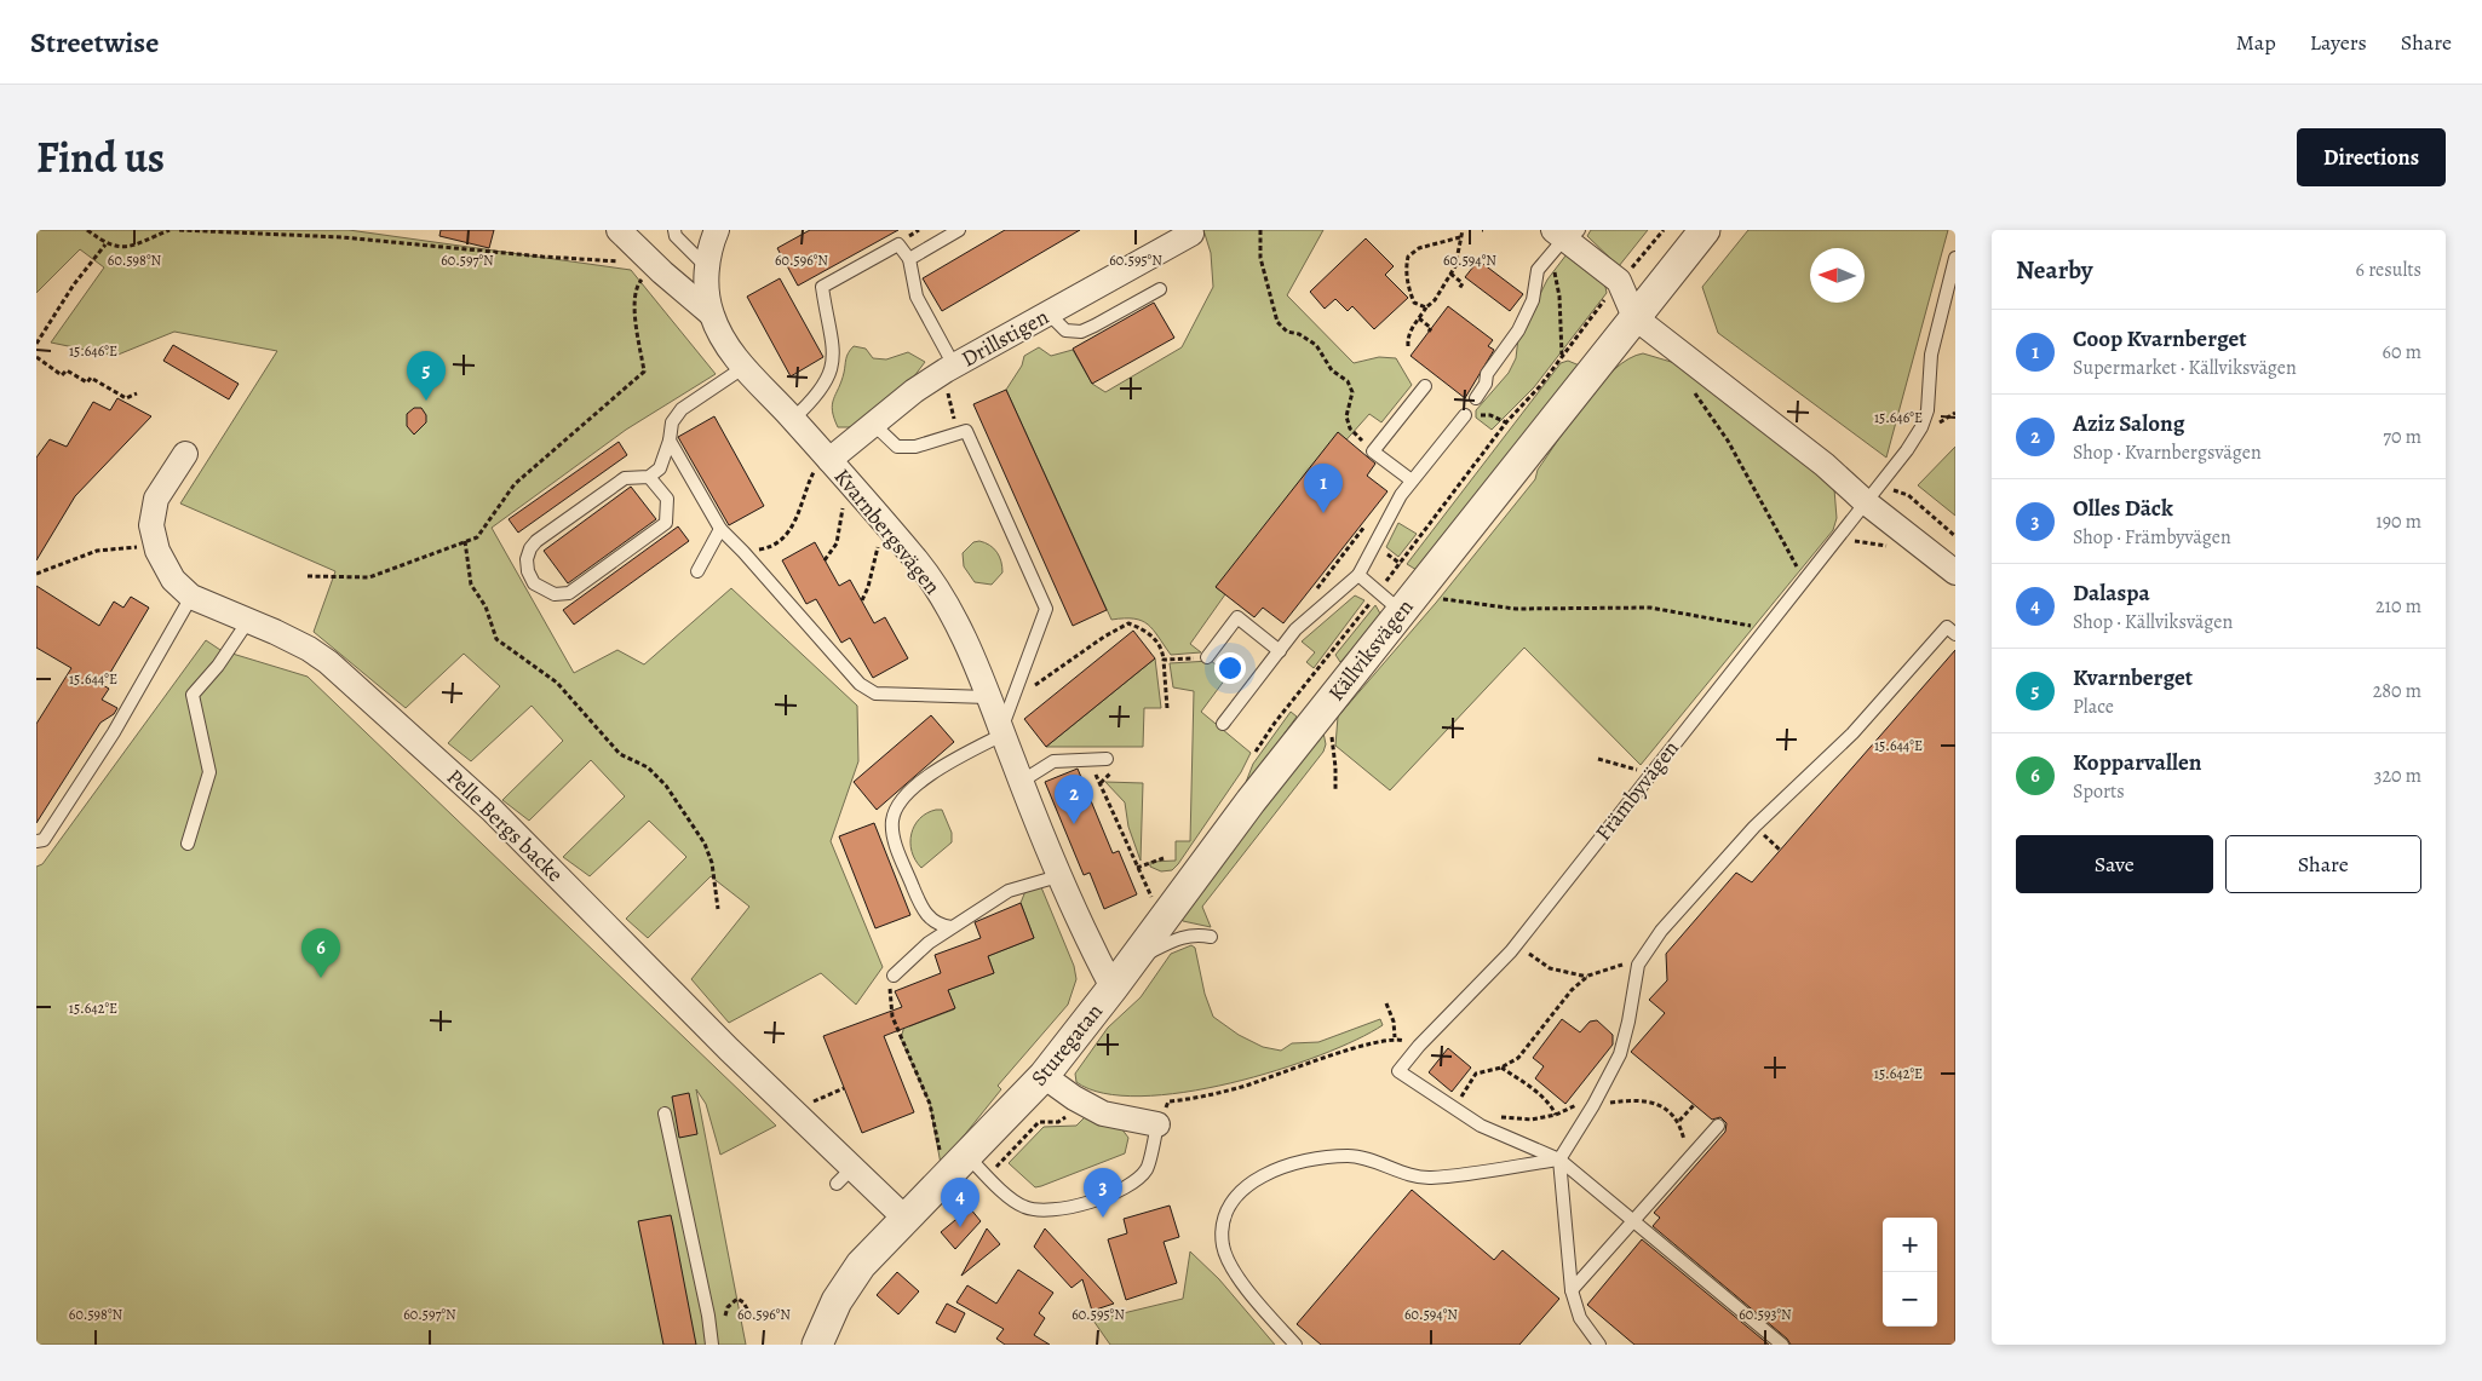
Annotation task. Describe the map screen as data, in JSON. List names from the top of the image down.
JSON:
{
  "streets": {
    "street": [
      "Drillstigen",
      "Kvarnbergsvägen",
      "Källviksvägen",
      "Pelle Bergs backe",
      "Sturegatan"
    ],
    "lane": ["Främbyvägen"]
  },
  "crossings": [
    ["Drillstigen", "Kvarnbergsvägen"],
    ["Kvarnbergsvägen", "Källviksvägen"],
    ["Kvarnbergsvägen", "Sturegatan"],
    ["Källviksvägen", "Sturegatan"]
  ],
  "north": "left",
  "page": {
    "header": "Streetwise",
    "nav": ["Map", "Layers", "Share"],
    "title": "Find us",
    "buttons": [
      "Directions",
      ["Save", "Share"]
    ],
    "heading": ["Nearby", "6 results"],
    "list": [
      {
        "mark": "1",
        "name": "Coop Kvarnberget",
        "note": "Supermarket · Källviksvägen",
        "value": "60 m"
      },
      {
        "mark": "2",
        "name": "Aziz Salong",
        "note": "Shop · Kvarnbergsvägen",
        "value": "70 m"
      },
      {
        "mark": "3",
        "name": "Olles Däck",
        "note": "Shop · Främbyvägen",
        "value": "190 m"
      },
      {
        "mark": "4",
        "name": "Dalaspa",
        "note": "Shop · Källviksvägen",
        "value": "210 m"
      },
      {
        "mark": "5",
        "name": "Kvarnberget",
        "note": "Place",
        "value": "280 m"
      },
      {
        "mark": "6",
        "name": "Kopparvallen",
        "note": "Sports",
        "value": "320 m"
      }
    ],
    "pins": [
      "5",
      "1",
      "2",
      "6",
      "3",
      "4"
    ],
    "map_buttons": ["+", "−"]
  },
  "coordinates": [
    "60.598°N",
    "60.597°N",
    "60.596°N",
    "60.595°N",
    "60.594°N",
    "15.646°E",
    "15.644°E",
    "15.642°E",
    "60.593°N"
  ]
}
